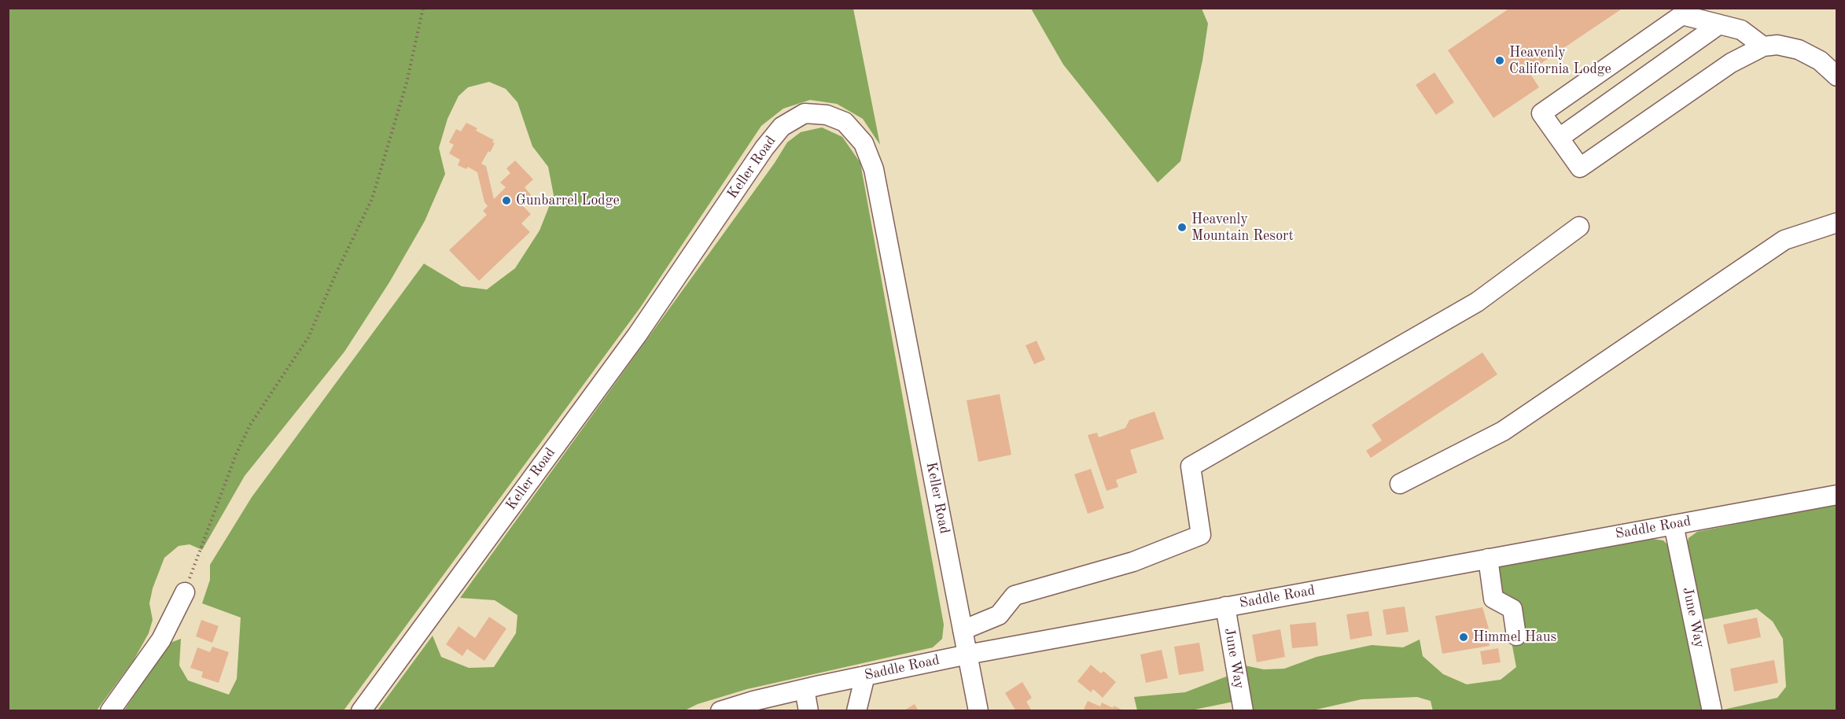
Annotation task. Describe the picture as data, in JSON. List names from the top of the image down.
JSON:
{
  "streets": {
    "street": ["Keller Road", "Saddle Road", "June Way"]
  },
  "crossings": [
    ["Keller Road", "Saddle Road"],
    ["Saddle Road", "June Way"]
  ],
  "places": [
    "Heavenly California Lodge",
    "Gunbarrel Lodge",
    "Heavenly Mountain Resort",
    "Himmel Haus"
  ]
}
